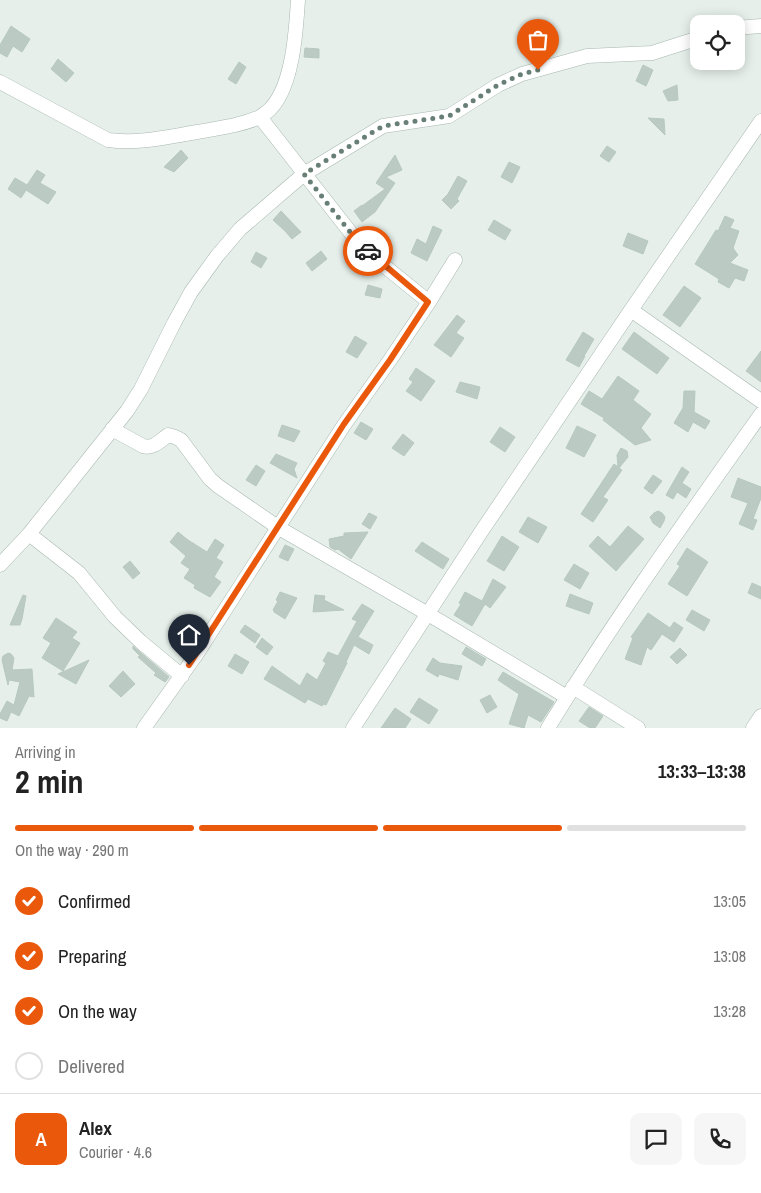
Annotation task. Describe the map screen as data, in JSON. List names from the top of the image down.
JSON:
{
  "page": {
    "heading": ["2 min", "Arriving in", "13:33–13:38"],
    "panel": ["Alex", "Courier · 4.6"],
    "bar": "On the way · 290 m",
    "list": [
      ["Confirmed", "13:05"],
      ["Preparing", "13:08"],
      ["On the way", "13:28"],
      "Delivered"
    ],
    "round": "A"
  }
}
